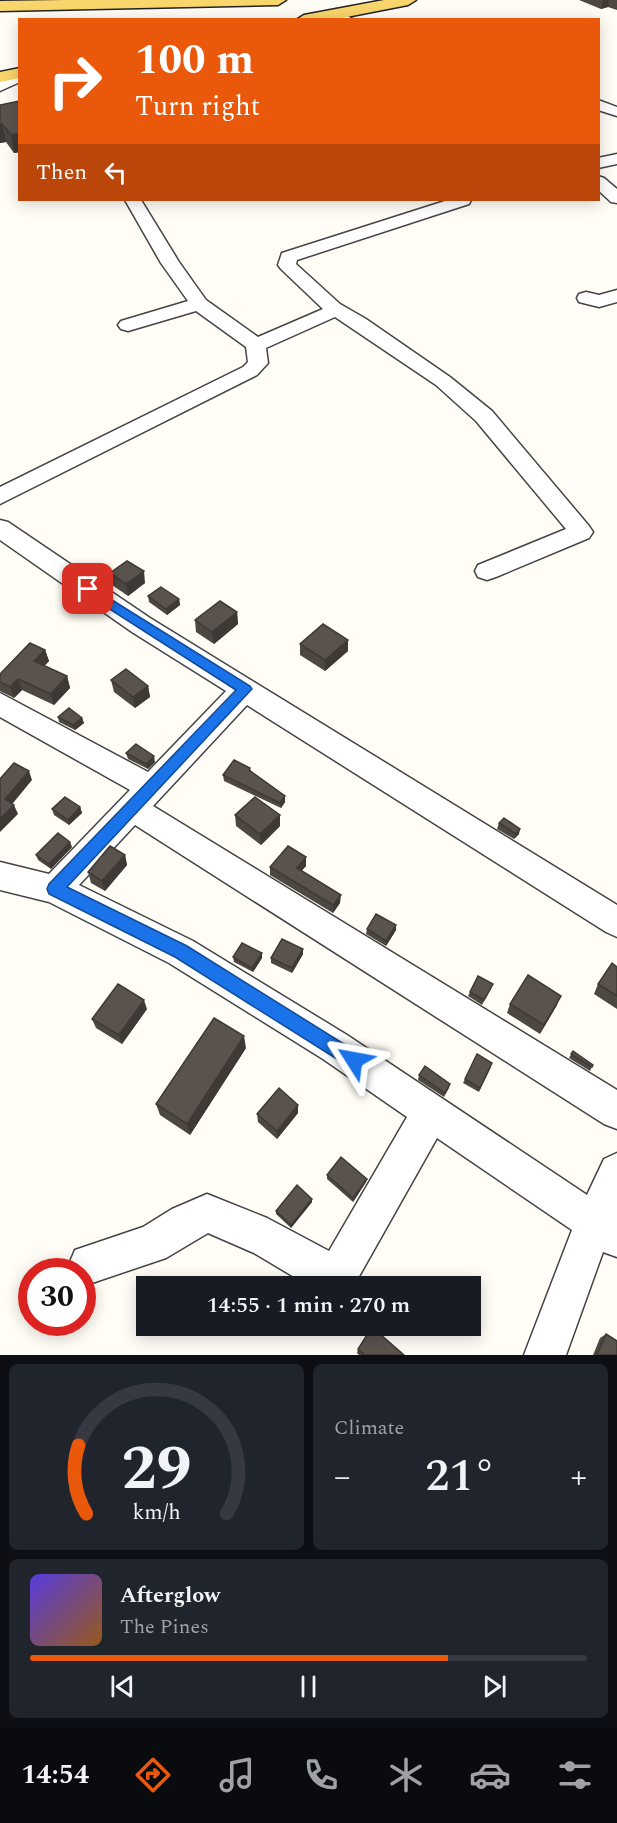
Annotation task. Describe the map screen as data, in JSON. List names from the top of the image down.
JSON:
{
  "page": {
    "turn": ["100 m", "Turn right"],
    "then": "Then",
    "limit": "30",
    "trip": "14:55 · 1 min · 270 m",
    "tile": "Climate",
    "heat": ["−", "21°", "+"],
    "song": ["Afterglow", "The Pines"],
    "tabs": "14:54",
    "gauge": ["29", "km/h"]
  }
}
